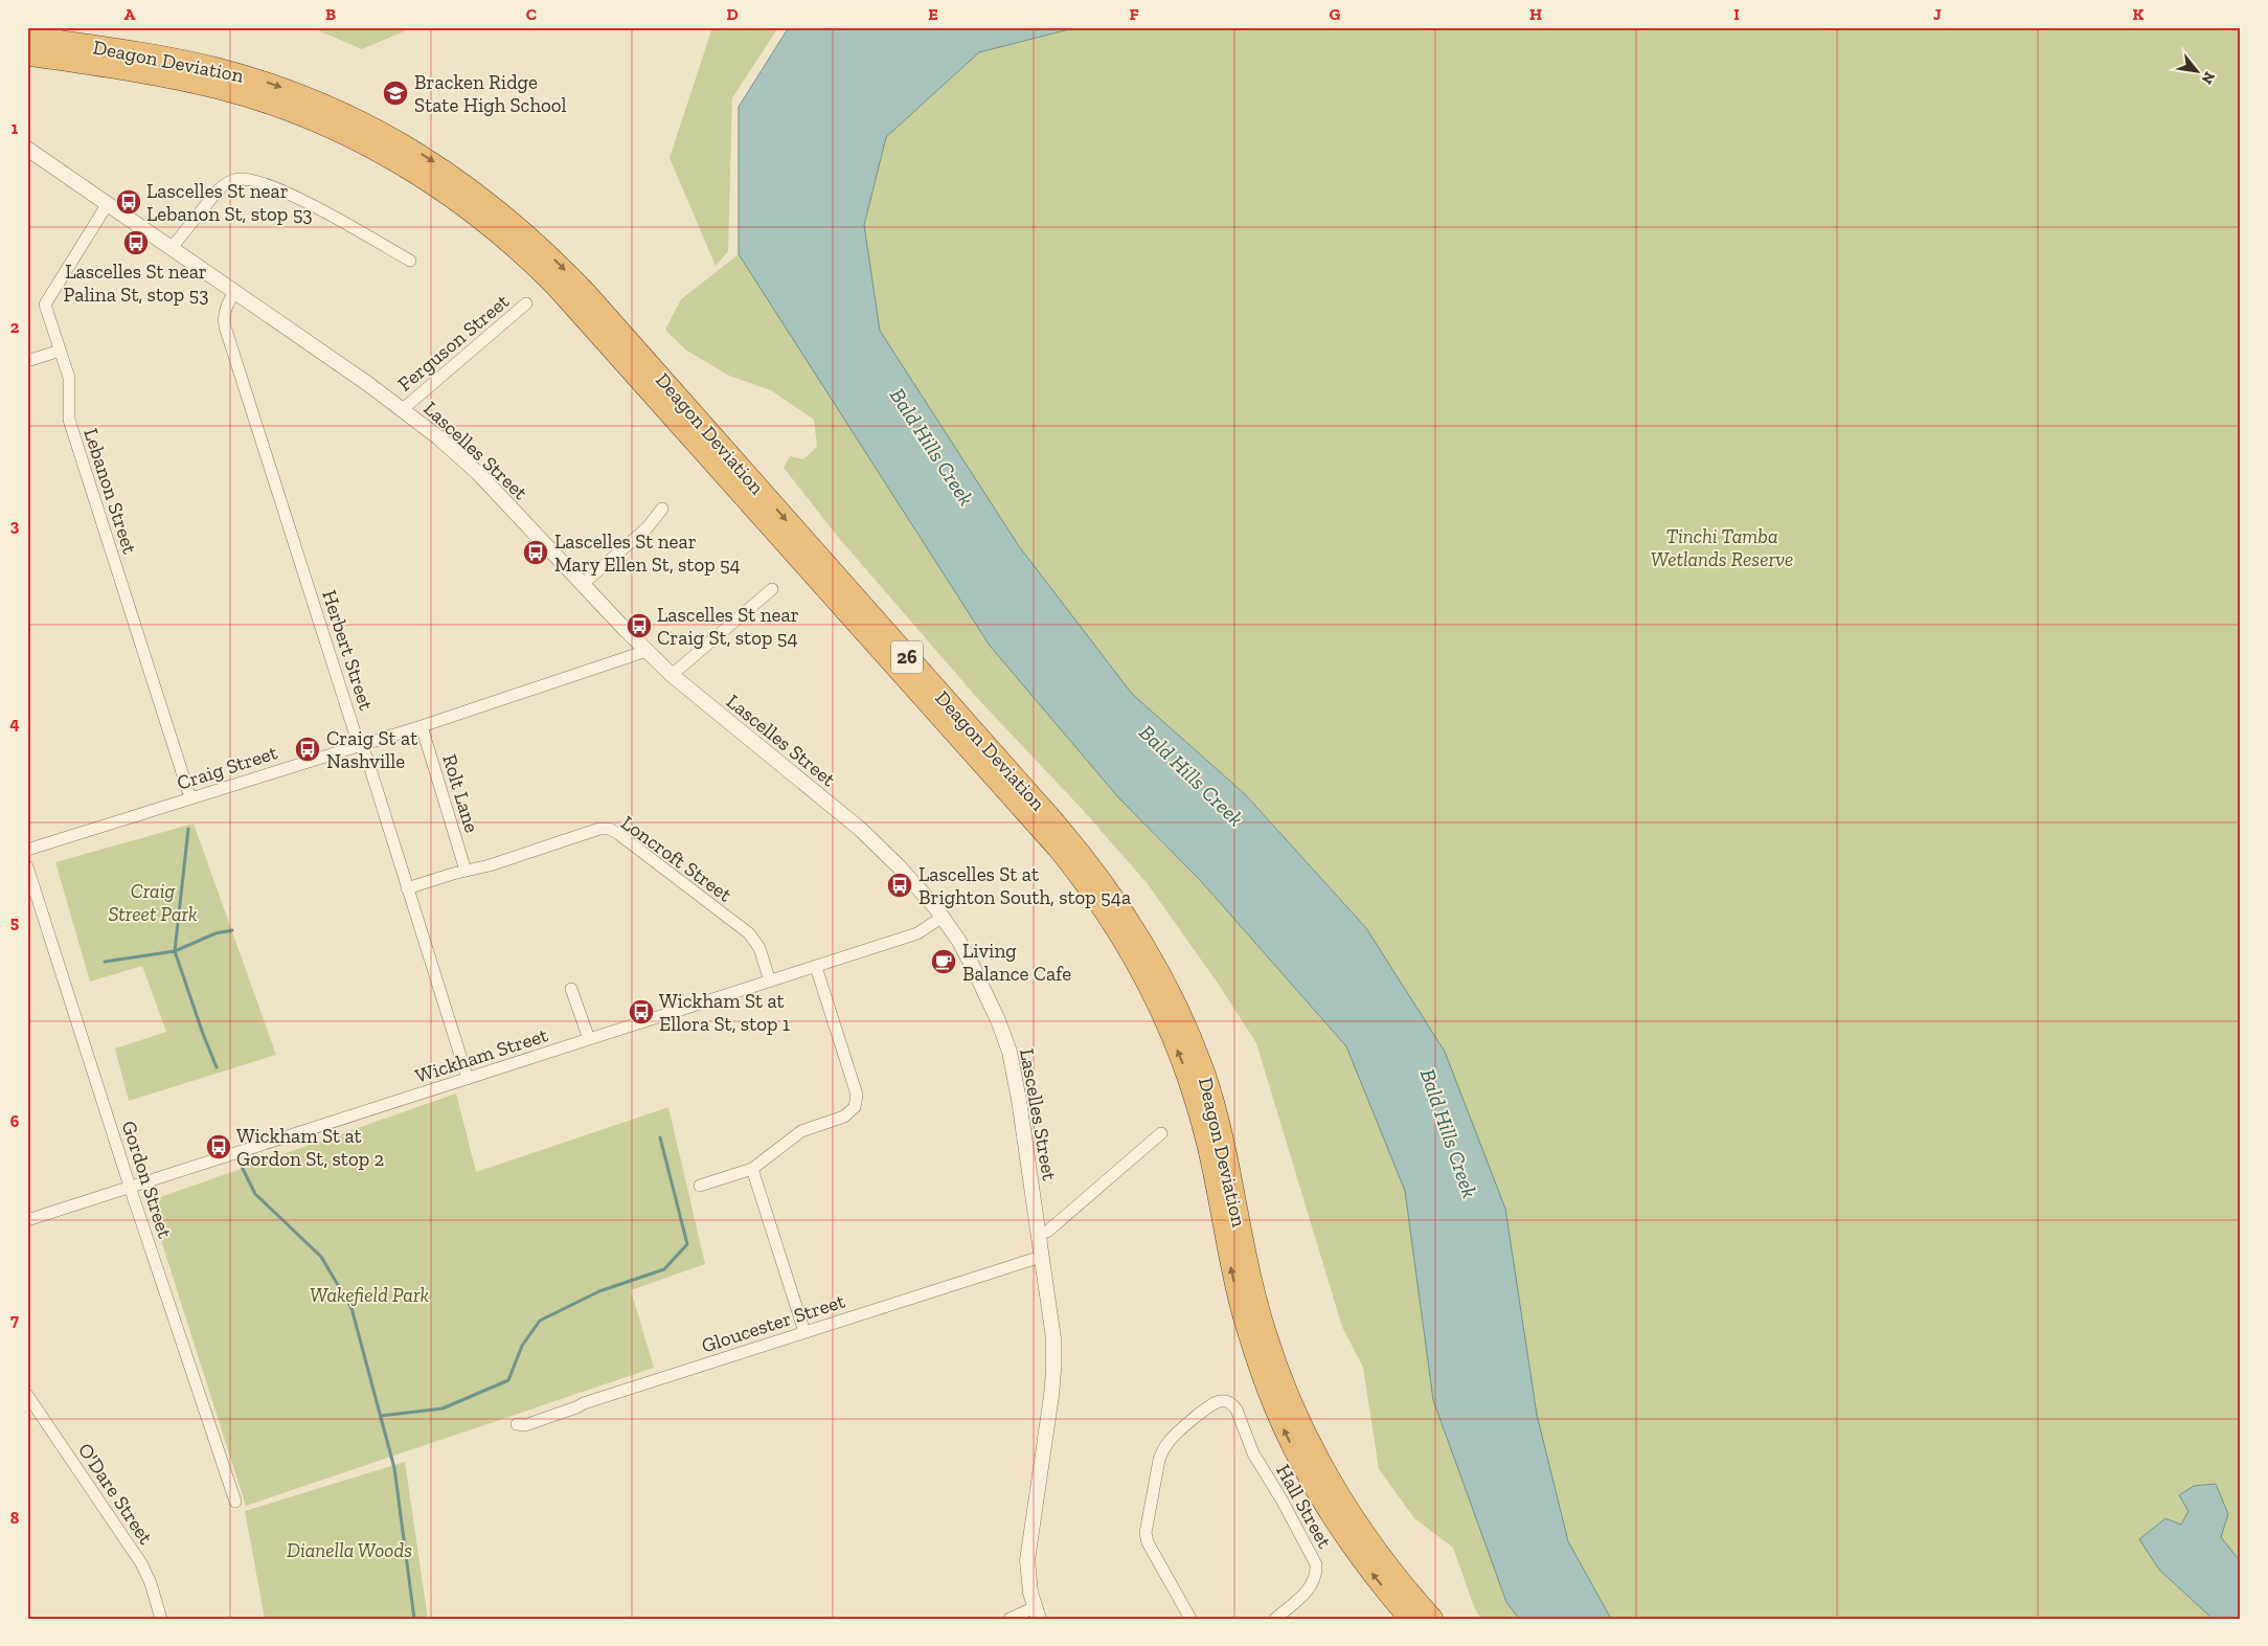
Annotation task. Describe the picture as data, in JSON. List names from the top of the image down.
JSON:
{
  "streets": {
    "highway": ["Deagon Deviation", "26"],
    "street": [
      "Ferguson Street",
      "Lascelles Street",
      "Lebanon Street",
      "Herbert Street",
      "Craig Street",
      "Rolt Lane",
      "Loncroft Street",
      "Wickham Street",
      "Gordon Street",
      "Gloucester Street",
      "O'Dare Street",
      "Hall Street"
    ]
  },
  "crossings": [
    ["Ferguson Street", "Lascelles Street"],
    ["Lascelles Street", "Lebanon Street"],
    ["Lascelles Street", "Herbert Street"],
    ["Lascelles Street", "Craig Street"],
    ["Lascelles Street", "Wickham Street"],
    ["Lascelles Street", "Gloucester Street"],
    ["Lebanon Street", "Craig Street"],
    ["Herbert Street", "Craig Street"],
    ["Herbert Street", "Loncroft Street"],
    ["Herbert Street", "Wickham Street"],
    ["Craig Street", "Rolt Lane"],
    ["Rolt Lane", "Loncroft Street"],
    ["Loncroft Street", "Wickham Street"],
    ["Wickham Street", "Gordon Street"]
  ],
  "water": ["Bald Hills Creek"],
  "parks": [
    "Tinchi Tamba Wetlands Reserve",
    "Craig Street Park",
    "Wakefield Park",
    "Dianella Woods"
  ],
  "places": {
    "school or university": ["Bracken Ridge State High School"],
    "bus stop": [
      "Lascelles St near Lebanon St, stop 53",
      "Lascelles St near Palina St, stop 53",
      "Lascelles St near Mary Ellen St, stop 54",
      "Lascelles St near Craig St, stop 54",
      "Craig St at Nashville",
      "Lascelles St at Brighton South, stop 54a",
      "Wickham St at Ellora St, stop 1",
      "Wickham St at Gordon St, stop 2"
    ],
    "cafe": ["Living Balance Cafe"]
  },
  "north": "bottom right",
  "grid": {
    "columns": [
      "A",
      "B",
      "C",
      "D",
      "E",
      "F",
      "G",
      "H",
      "I",
      "J",
      "K"
    ],
    "rows": [
      "1",
      "2",
      "3",
      "4",
      "5",
      "6",
      "7",
      "8"
    ]
  }
}
